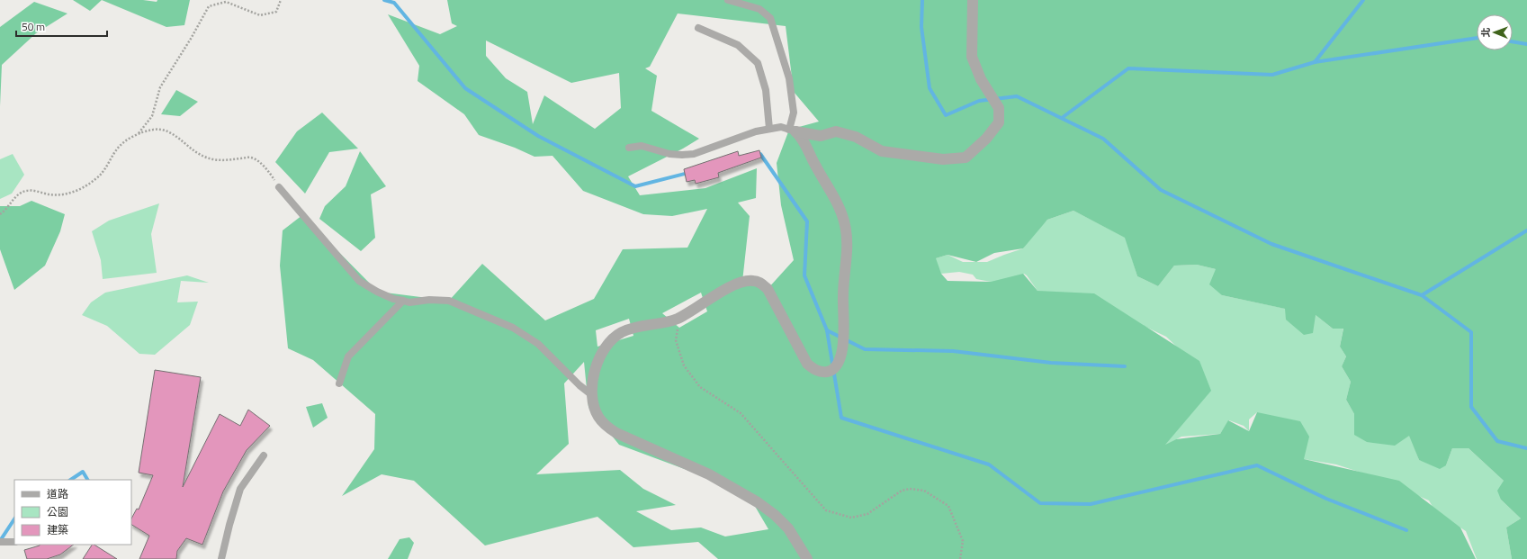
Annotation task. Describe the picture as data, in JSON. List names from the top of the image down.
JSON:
{
  "legend": ["道路", "公園", "建築"],
  "scale_bar": "50 m",
  "north": "left"
}
